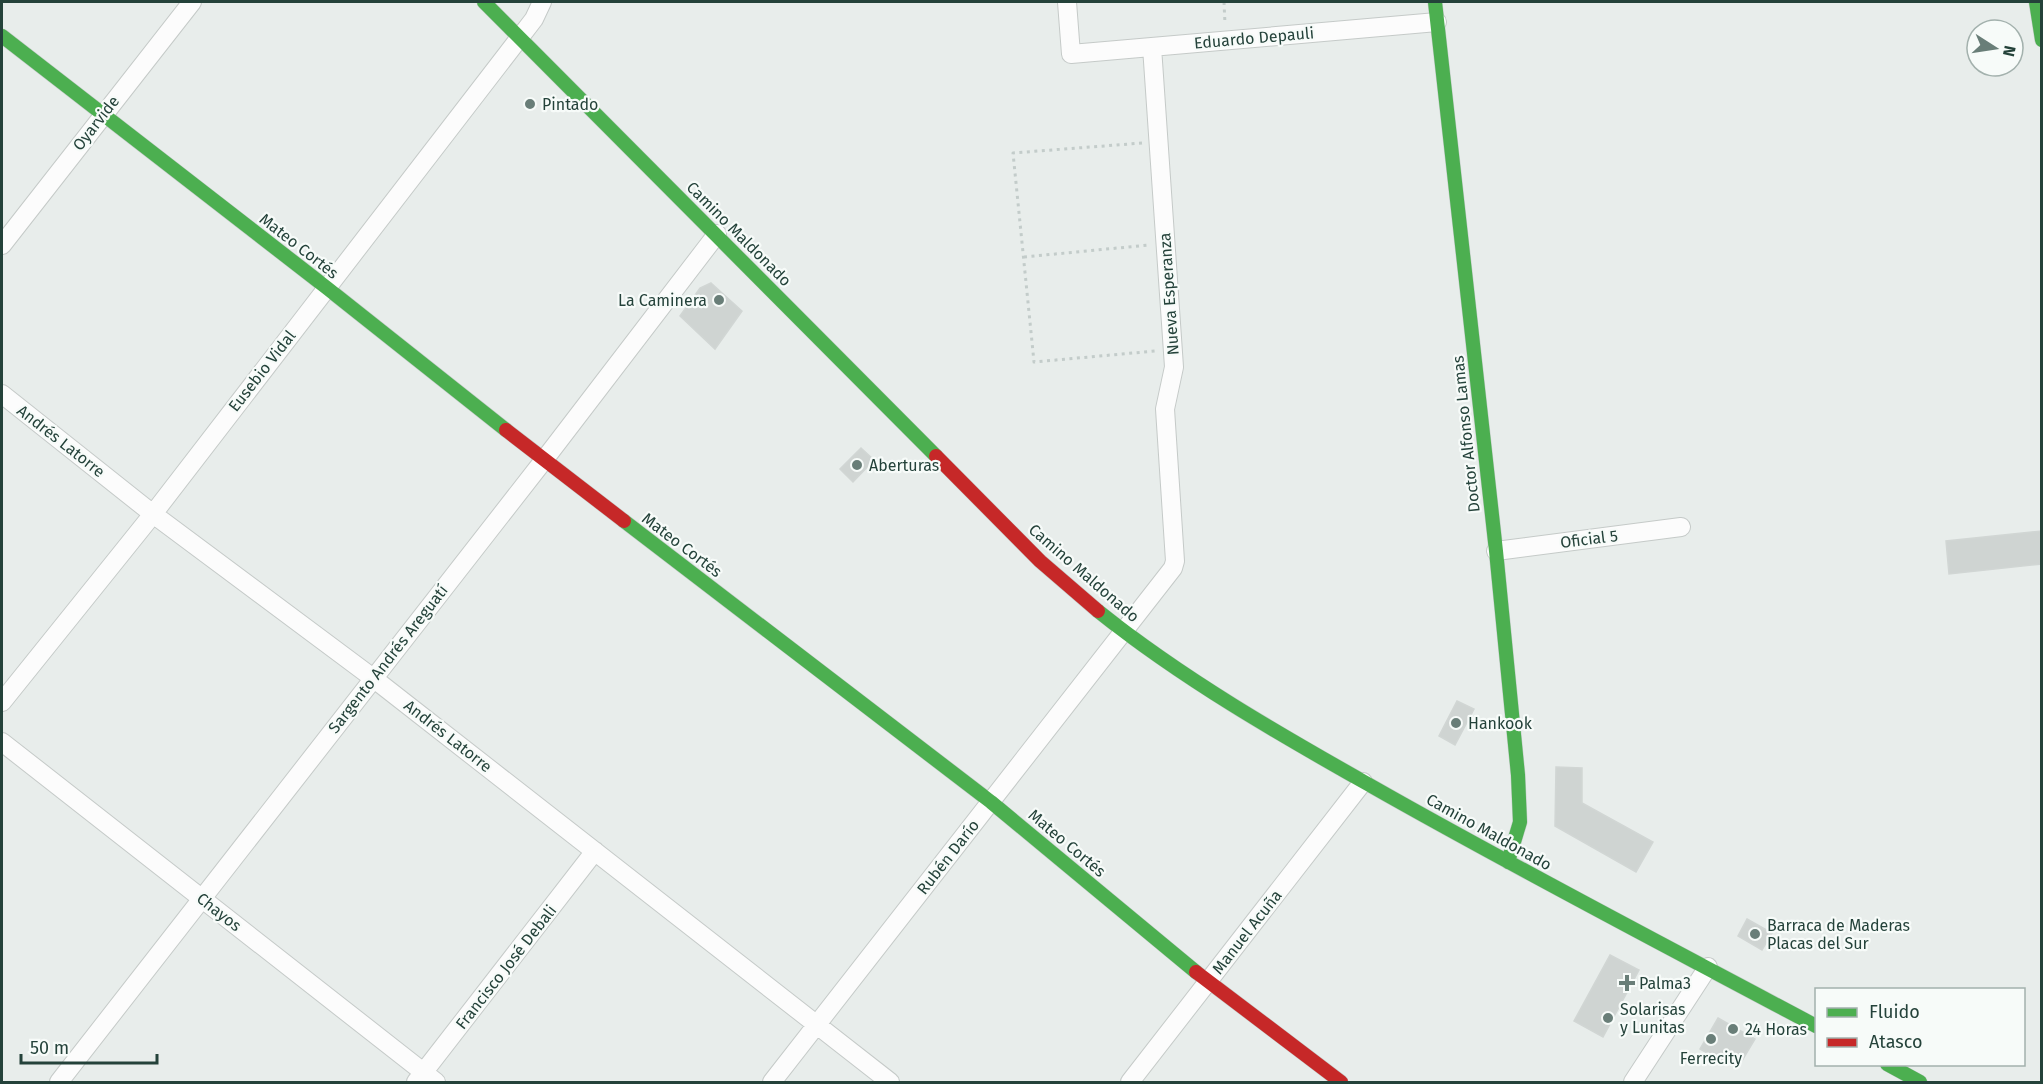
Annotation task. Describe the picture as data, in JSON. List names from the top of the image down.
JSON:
{
  "streets": {
    "street": [
      "Eduardo Depauli",
      "Oyarvide",
      "Camino Maldonado",
      "Mateo Cortés",
      "Nueva Esperanza",
      "Eusebio Vidal",
      "Doctor Alfonso Lamas",
      "Andrés Latorre",
      "Oficial 5",
      "Sargento Andrés Areguatí",
      "Rubén Darío",
      "Chayos",
      "Manuel Acuña",
      "Francisco José Debali"
    ]
  },
  "crossings": [
    ["Eduardo Depauli", "Nueva Esperanza"],
    ["Eduardo Depauli", "Doctor Alfonso Lamas"],
    ["Oyarvide", "Mateo Cortés"],
    ["Camino Maldonado", "Nueva Esperanza"],
    ["Camino Maldonado", "Eusebio Vidal"],
    ["Camino Maldonado", "Doctor Alfonso Lamas"],
    ["Camino Maldonado", "Sargento Andrés Areguatí"],
    ["Camino Maldonado", "Rubén Darío"],
    ["Camino Maldonado", "Manuel Acuña"],
    ["Mateo Cortés", "Eusebio Vidal"],
    ["Mateo Cortés", "Sargento Andrés Areguatí"],
    ["Mateo Cortés", "Rubén Darío"],
    ["Mateo Cortés", "Manuel Acuña"],
    ["Nueva Esperanza", "Rubén Darío"],
    ["Eusebio Vidal", "Andrés Latorre"],
    ["Doctor Alfonso Lamas", "Oficial 5"],
    ["Andrés Latorre", "Sargento Andrés Areguatí"],
    ["Andrés Latorre", "Rubén Darío"],
    ["Andrés Latorre", "Francisco José Debali"],
    ["Sargento Andrés Areguatí", "Chayos"],
    ["Chayos", "Francisco José Debali"]
  ],
  "places": {
    "other": [
      "Pintado",
      "La Caminera",
      "Aberturas",
      "Hankook",
      "Barraca de Maderas Placas del Sur",
      "Solarisas y Lunitas",
      "24 Horas",
      "Ferrecity"
    ],
    "health": ["Palma3"]
  },
  "legend": ["Fluido", "Atasco"],
  "scale_bar": "50 m",
  "north": "right"
}
